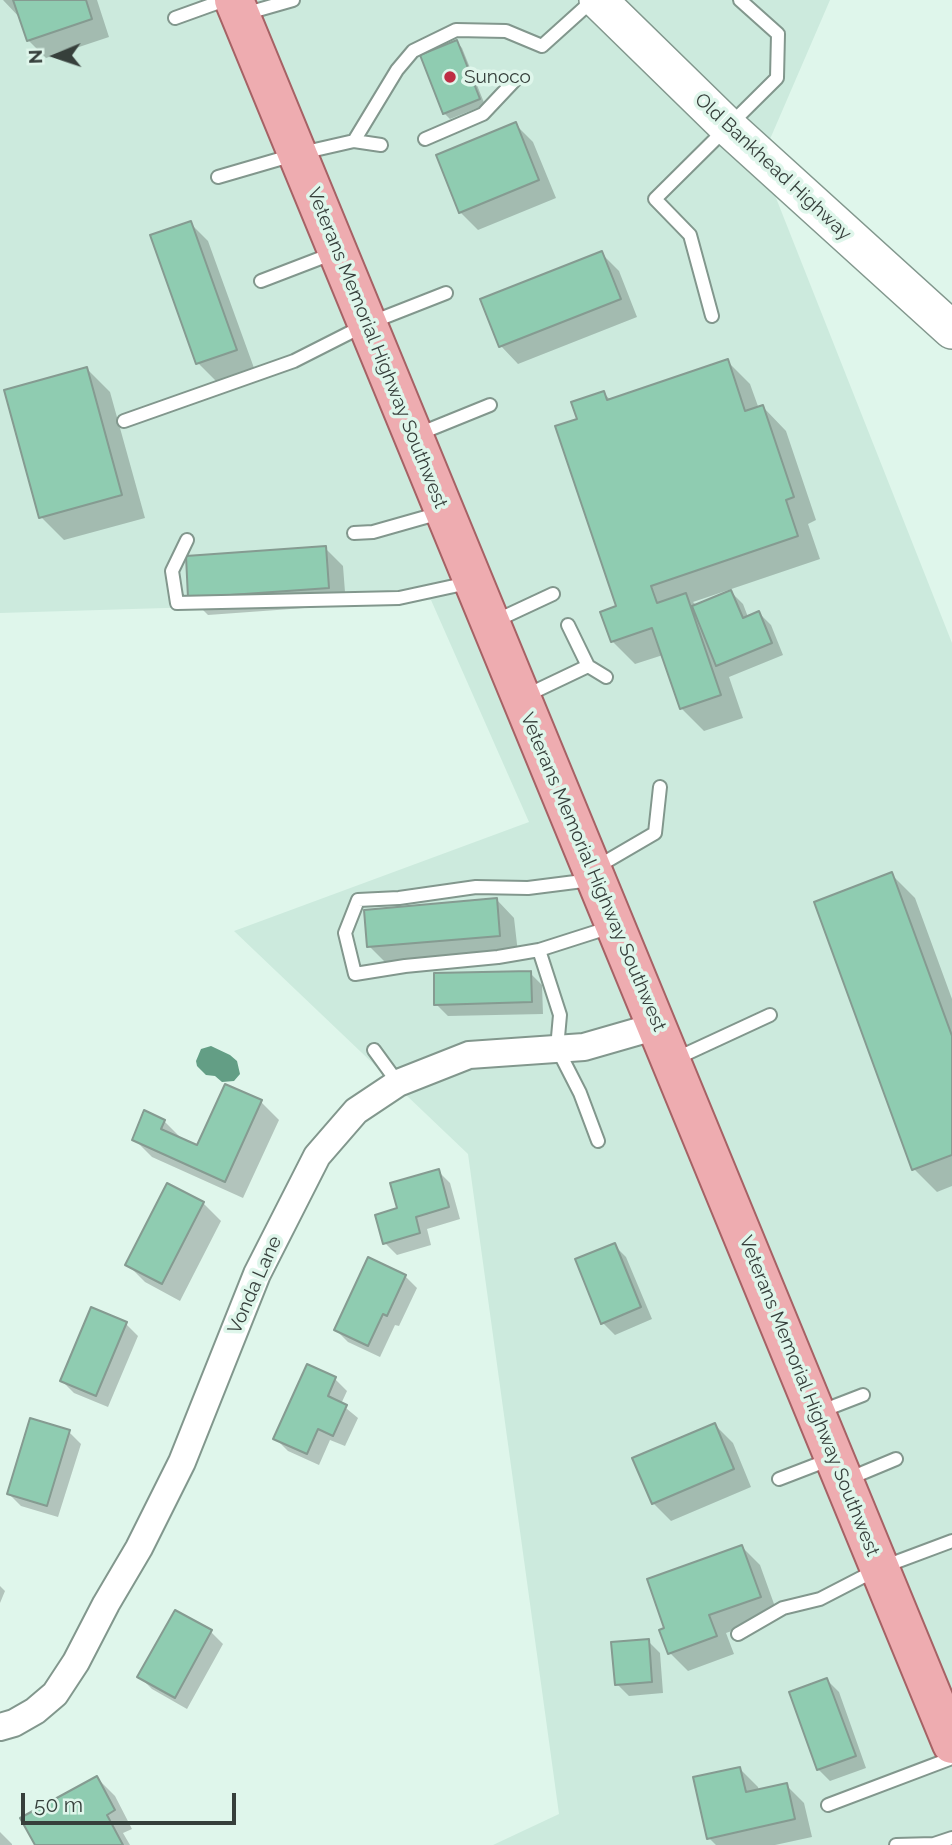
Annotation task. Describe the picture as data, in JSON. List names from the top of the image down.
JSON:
{
  "streets": {
    "main road": ["Veterans Memorial Highway Southwest"],
    "street": ["Old Bankhead Highway", "Vonda Lane"]
  },
  "crossings": [
    ["Veterans Memorial Highway Southwest", "Vonda Lane"]
  ],
  "places": ["Sunoco"],
  "scale_bar": "50 m",
  "north": "left"
}
